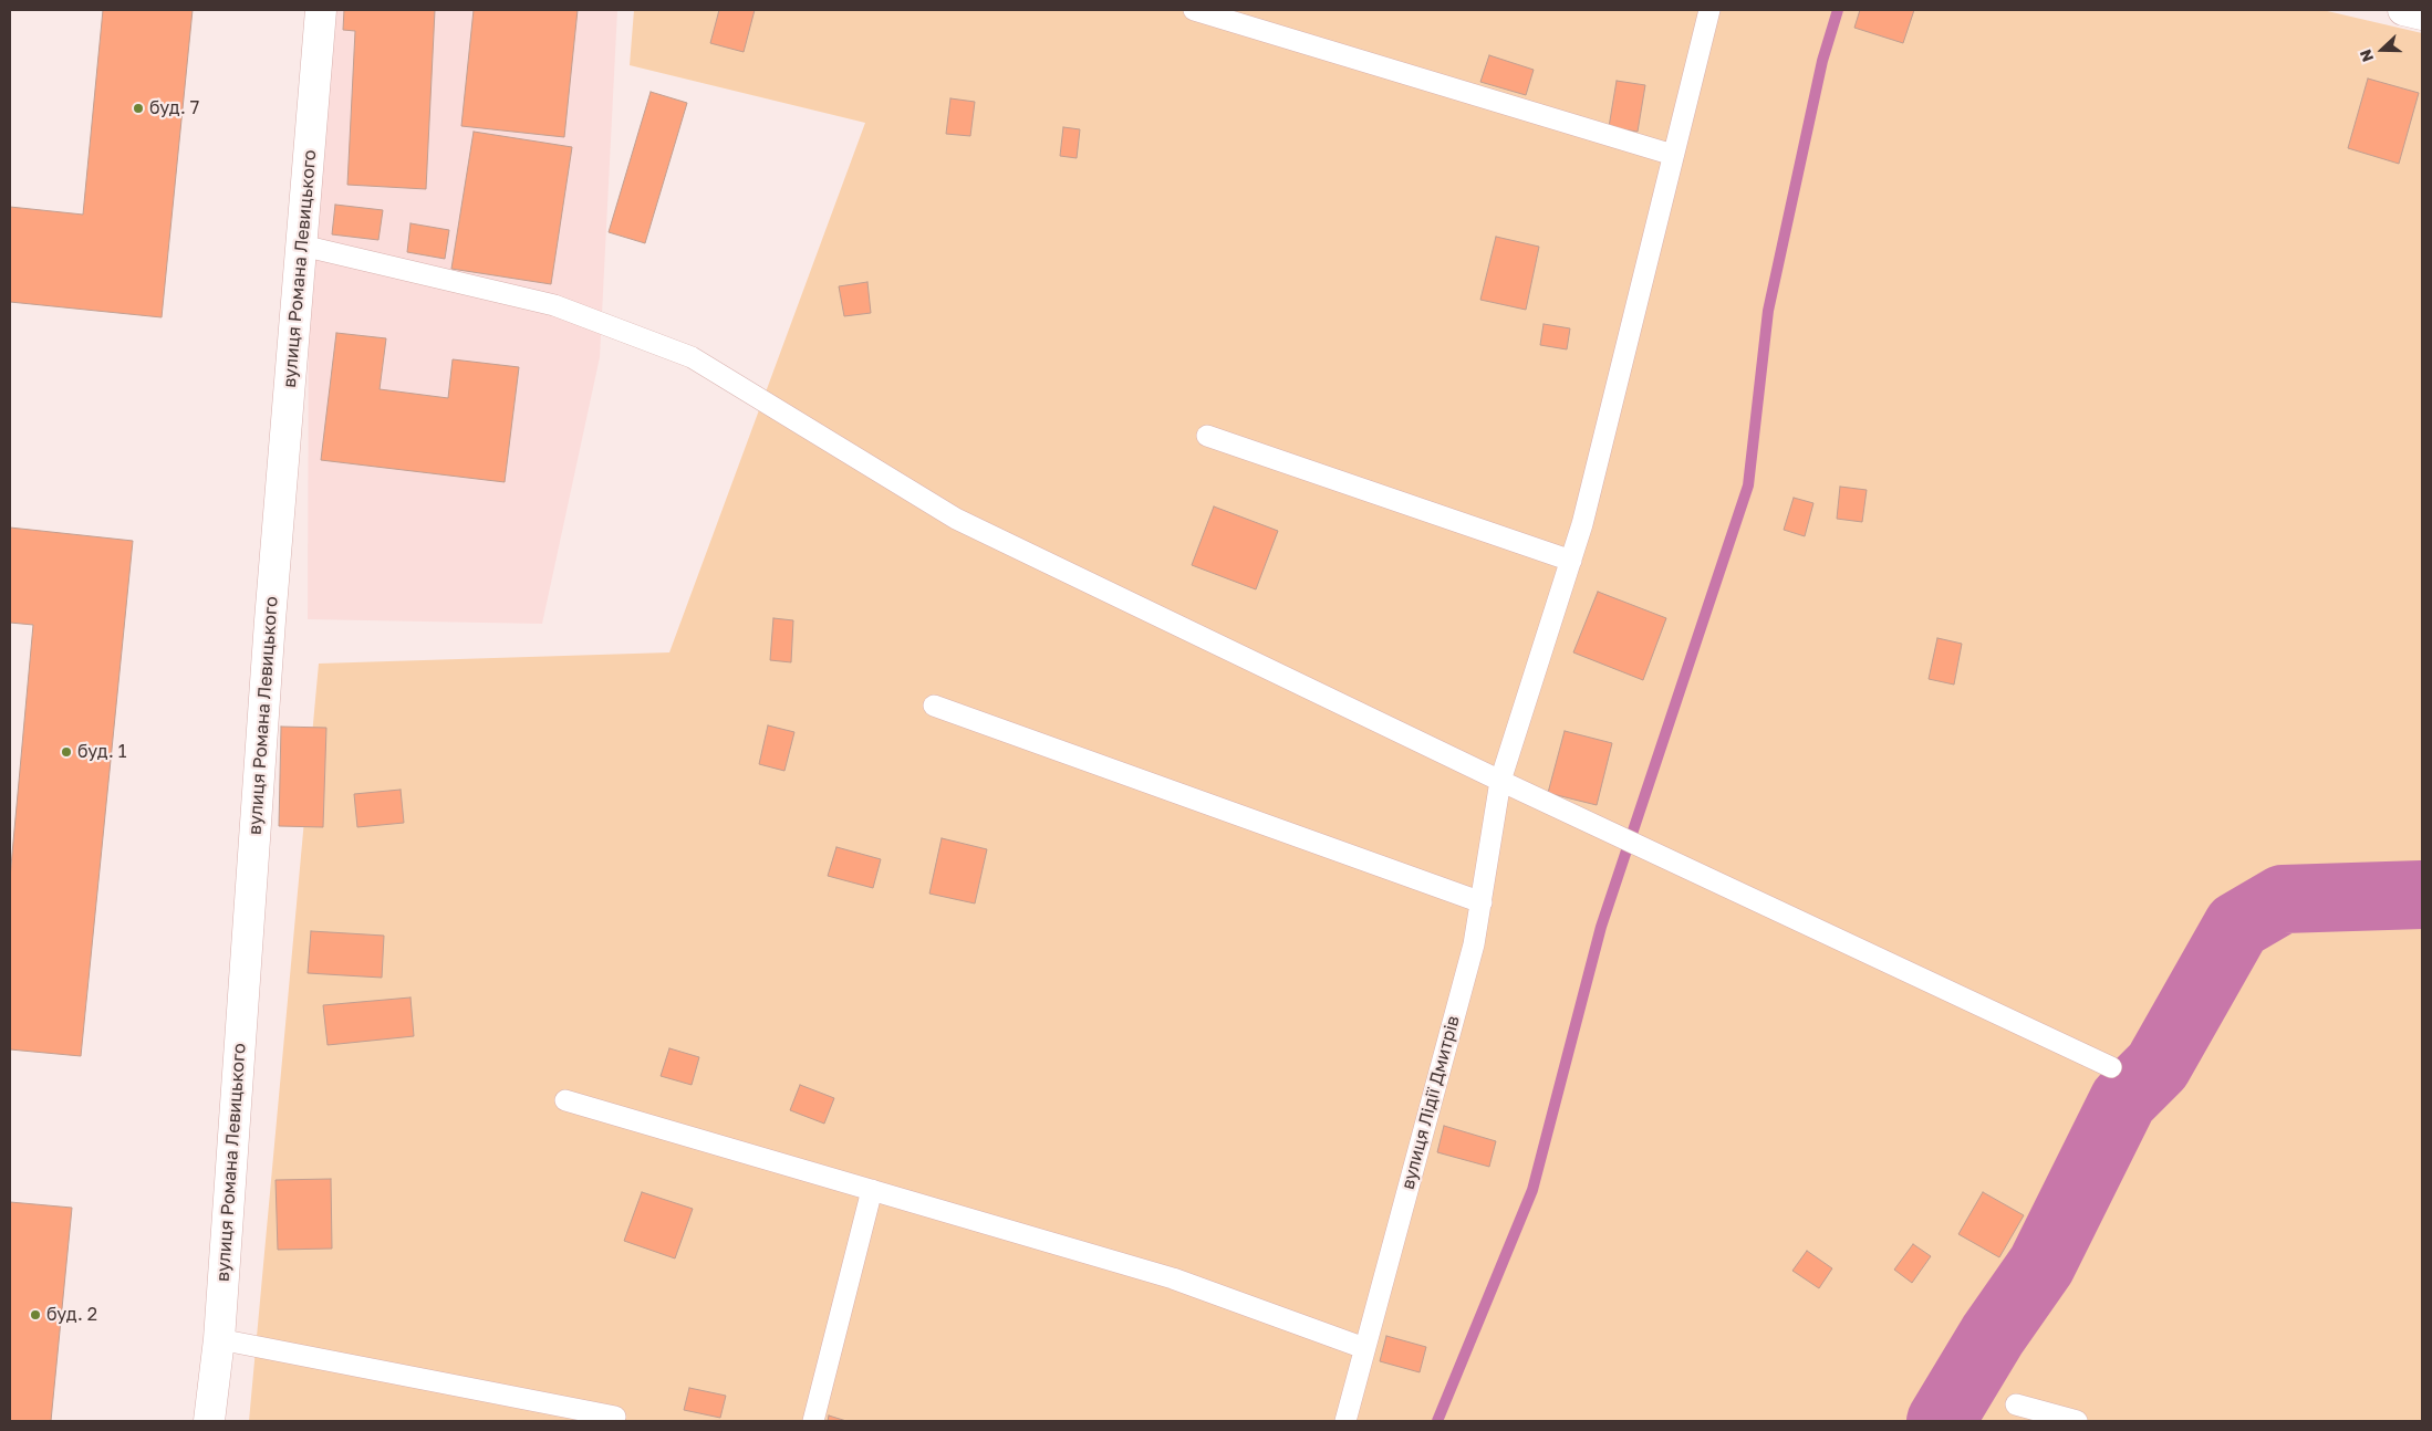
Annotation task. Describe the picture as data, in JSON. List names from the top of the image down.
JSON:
{
  "streets": {
    "street": ["вулиця Романа Левицького"],
    "lane": ["вулиця Лідії Дмитрів"]
  },
  "places": ["буд. 7", "буд. 1", "буд. 2"],
  "north": "left"
}
